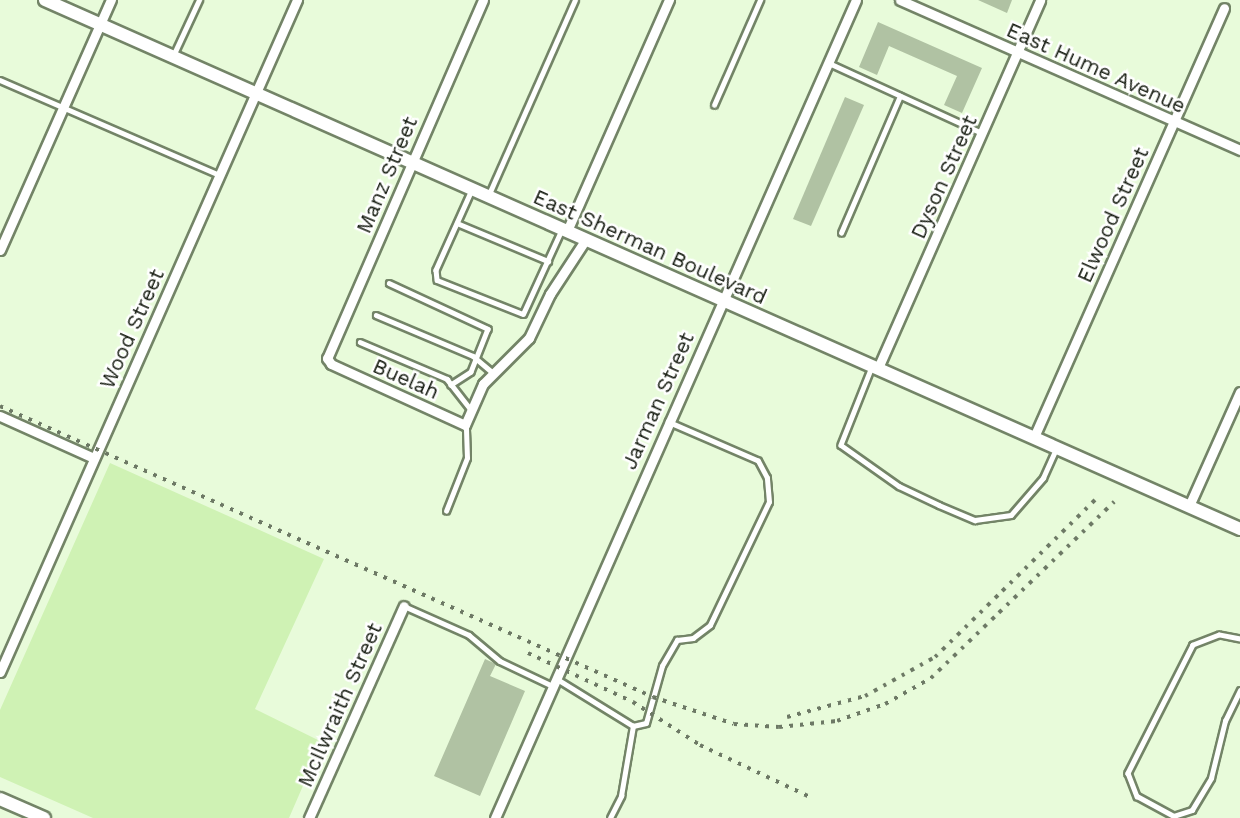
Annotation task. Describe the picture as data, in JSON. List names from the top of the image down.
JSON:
{
  "streets": {
    "main road": ["East Sherman Boulevard"],
    "street": [
      "East Hume Avenue",
      "Manz Street",
      "Dyson Street",
      "Elwood Street",
      "Wood Street",
      "Buelah",
      "Jarman Street",
      "McIlwraith Street"
    ]
  },
  "crossings": [
    ["East Hume Avenue", "Dyson Street"],
    ["East Hume Avenue", "Elwood Street"],
    ["Manz Street", "East Sherman Boulevard"],
    ["Manz Street", "Buelah"],
    ["Dyson Street", "East Sherman Boulevard"],
    ["Elwood Street", "East Sherman Boulevard"],
    ["East Sherman Boulevard", "Wood Street"],
    ["East Sherman Boulevard", "Jarman Street"]
  ]
}
